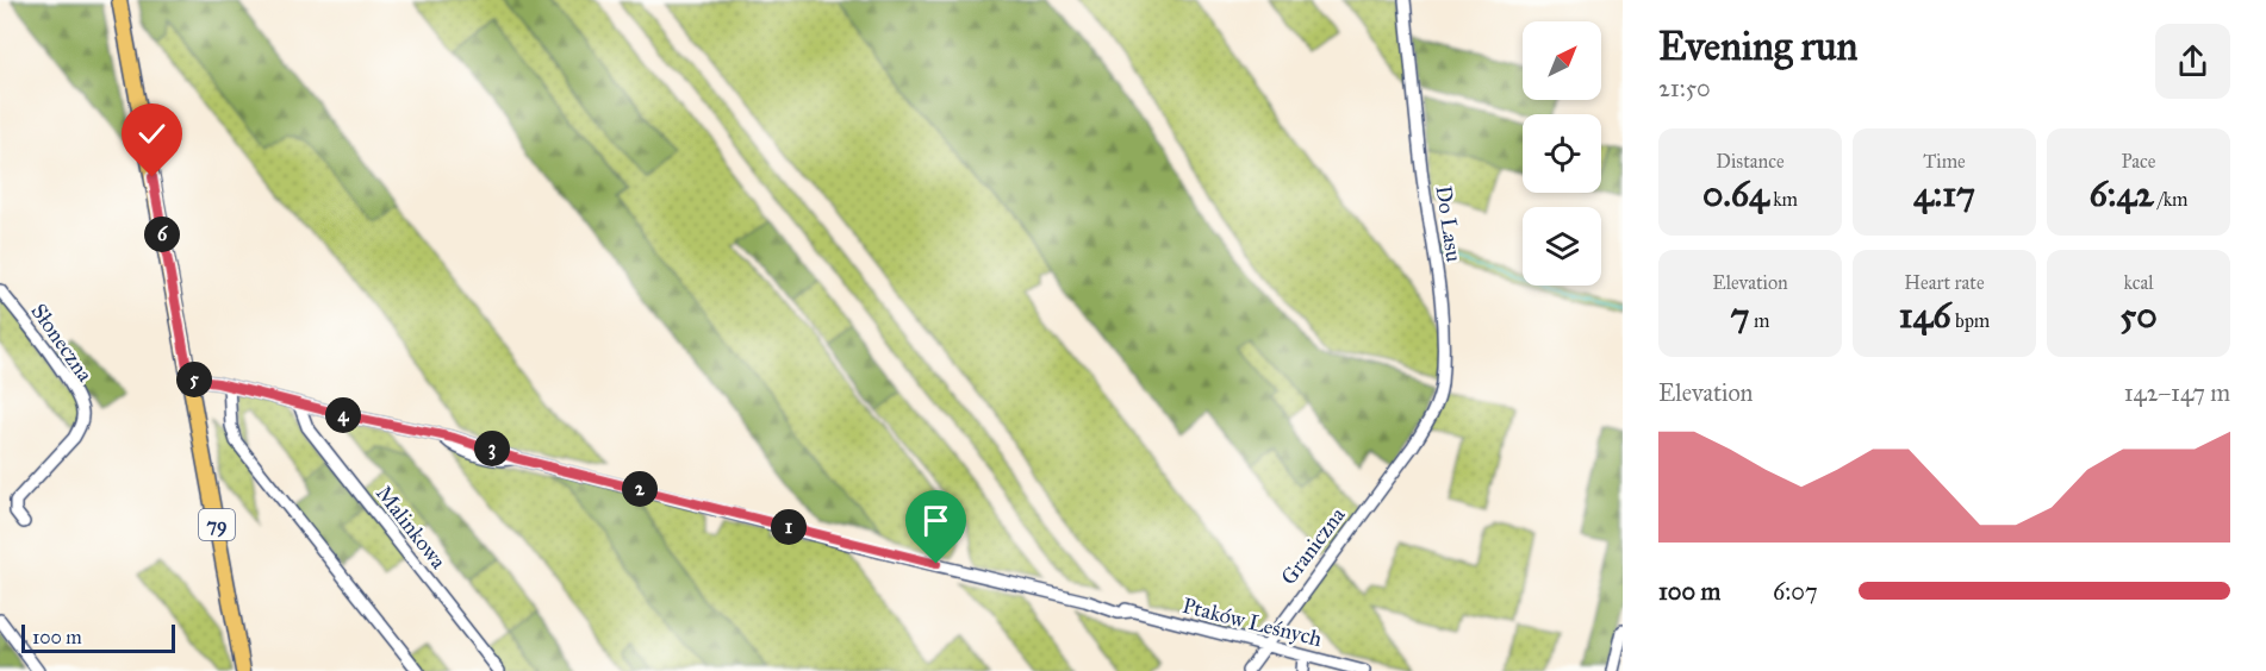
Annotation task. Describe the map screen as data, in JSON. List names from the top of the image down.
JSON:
{
  "streets": {
    "main road": ["79"],
    "street": [
      "Do Lasu",
      "Słoneczna",
      "Malinkowa",
      "Graniczna",
      "Ptaków Leśnych"
    ]
  },
  "crossings": [
    ["Do Lasu", "Graniczna"],
    ["79", "Ptaków Leśnych"],
    ["Malinkowa", "Ptaków Leśnych"],
    ["Graniczna", "Ptaków Leśnych"]
  ],
  "scale_bar": "100 m",
  "north": "top right",
  "page": {
    "heading": ["Evening run", "21:50"],
    "stats": [
      ["Distance", "0.64 km"],
      ["Time", "4:17"],
      ["Pace", "6:42 /km"],
      ["Elevation", "7 m"],
      ["Heart rate", "146 bpm"],
      ["kcal", "50"]
    ],
    "pins": [
      "6",
      "5",
      "4",
      "3",
      "2",
      "1"
    ],
    "chart": ["Elevation", "142–147 m"],
    "list": [
      {
        "name": "100 m",
        "note": "6:07"
      }
    ],
    "scale": "100 m"
  }
}
